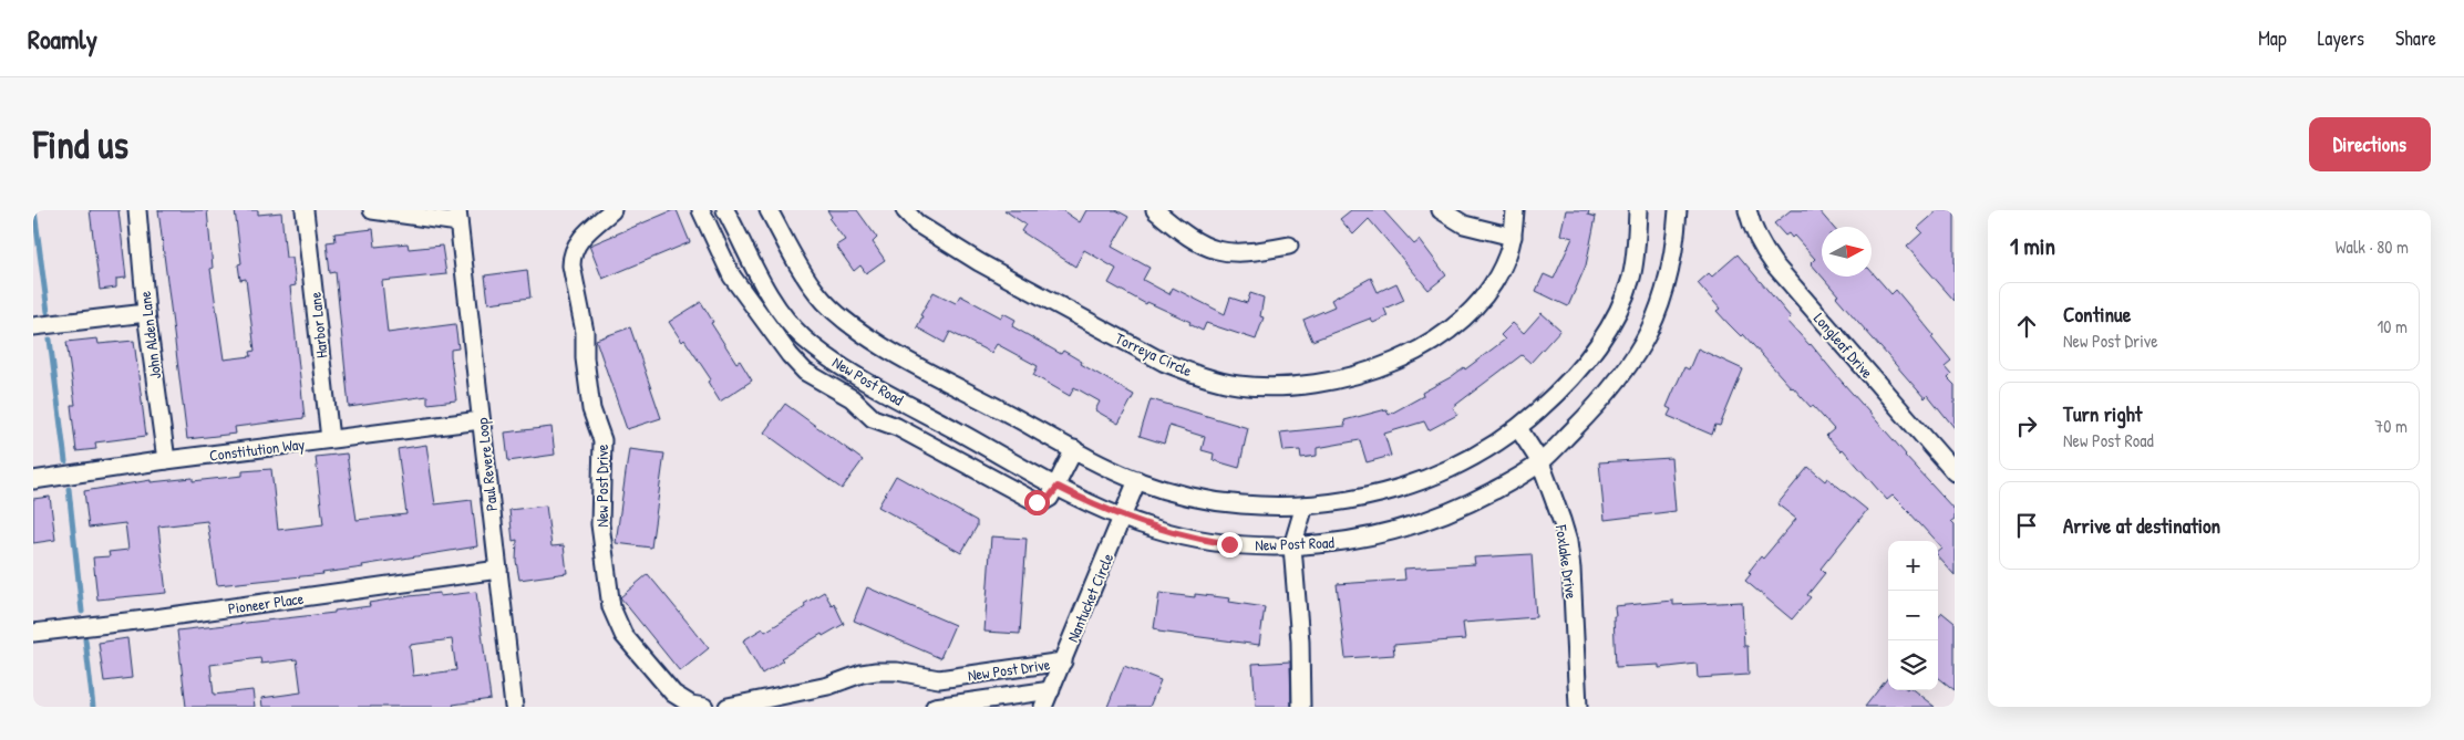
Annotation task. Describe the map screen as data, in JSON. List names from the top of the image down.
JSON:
{
  "streets": {
    "street": [
      "Harbor Lane",
      "John Alden Lane",
      "Longleaf Drive",
      "Torreya Circle",
      "New Post Road",
      "Constitution Way",
      "Paul Revere Loop",
      "New Post Drive",
      "Foxlake Drive",
      "Nantucket Circle",
      "Pioneer Place"
    ]
  },
  "crossings": [
    ["Harbor Lane", "Constitution Way"],
    ["John Alden Lane", "Constitution Way"],
    ["New Post Road", "Foxlake Drive"],
    ["New Post Road", "Nantucket Circle"],
    ["Constitution Way", "Paul Revere Loop"],
    ["Paul Revere Loop", "Pioneer Place"],
    ["New Post Drive", "Nantucket Circle"]
  ],
  "north": "right",
  "page": {
    "header": "Roamly",
    "nav": ["Map", "Layers", "Share"],
    "buttons": "Directions",
    "title": "Find us",
    "heading": ["1 min", "Walk · 80 m"],
    "list": [
      ["Continue", "New Post Drive", "10 m"],
      ["Turn right", "New Post Road", "70 m"],
      "Arrive at destination"
    ],
    "map_buttons": ["+", "−"]
  }
}
